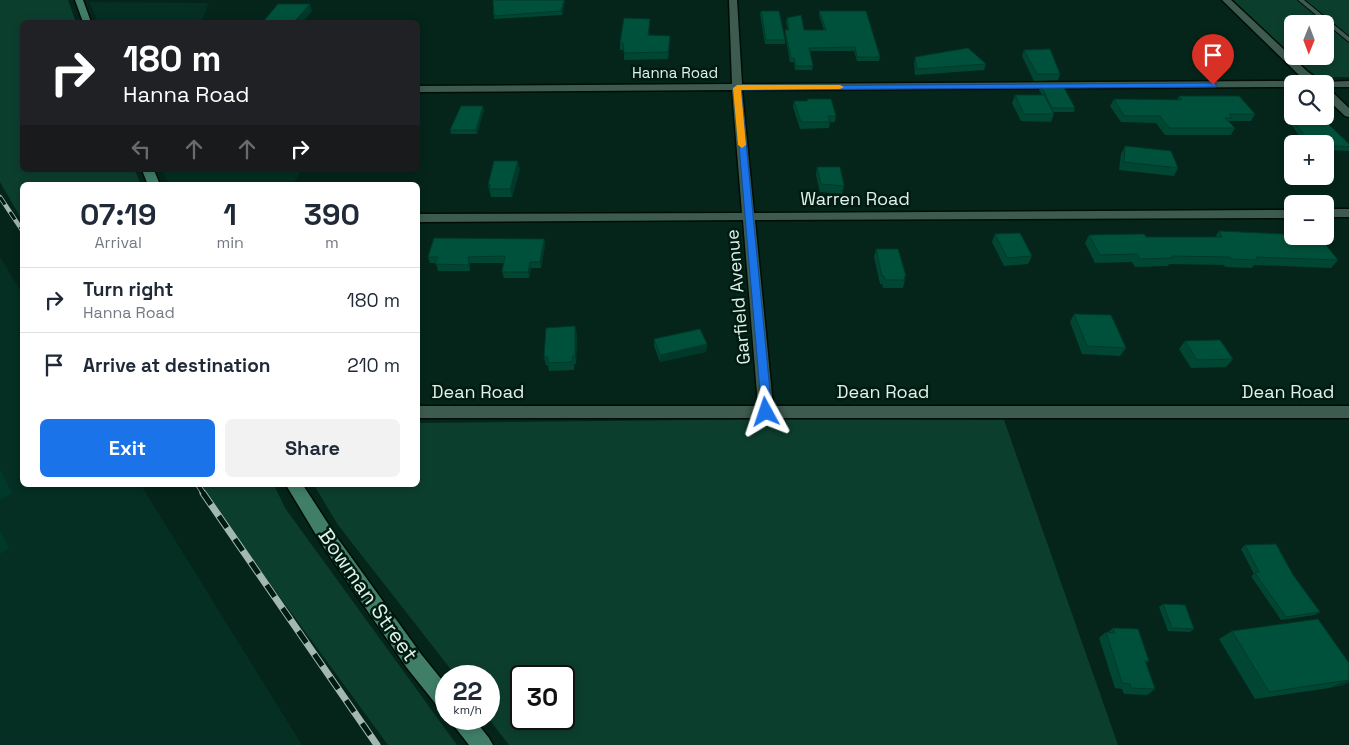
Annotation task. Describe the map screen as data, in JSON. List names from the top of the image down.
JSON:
{
  "streets": {
    "street": [
      "Hanna Road",
      "Warren Road",
      "Garfield Avenue",
      "Dean Road",
      "Bowman Street"
    ]
  },
  "crossings": [
    ["Hanna Road", "Garfield Avenue"],
    ["Warren Road", "Garfield Avenue"],
    ["Garfield Avenue", "Dean Road"]
  ],
  "north": "bottom",
  "page": {
    "map_buttons": ["+", "−"],
    "turn": ["180 m", "Hanna Road"],
    "eta": [
      "07:19",
      "Arrival",
      "1",
      "min",
      "390",
      "m"
    ],
    "list": [
      {
        "name": "Turn right",
        "note": "Hanna Road",
        "value": "180 m"
      },
      {
        "name": "Arrive at destination",
        "value": "210 m"
      }
    ],
    "buttons": ["Exit", "Share"],
    "speed": "22 km/h",
    "limit": "30"
  }
}
